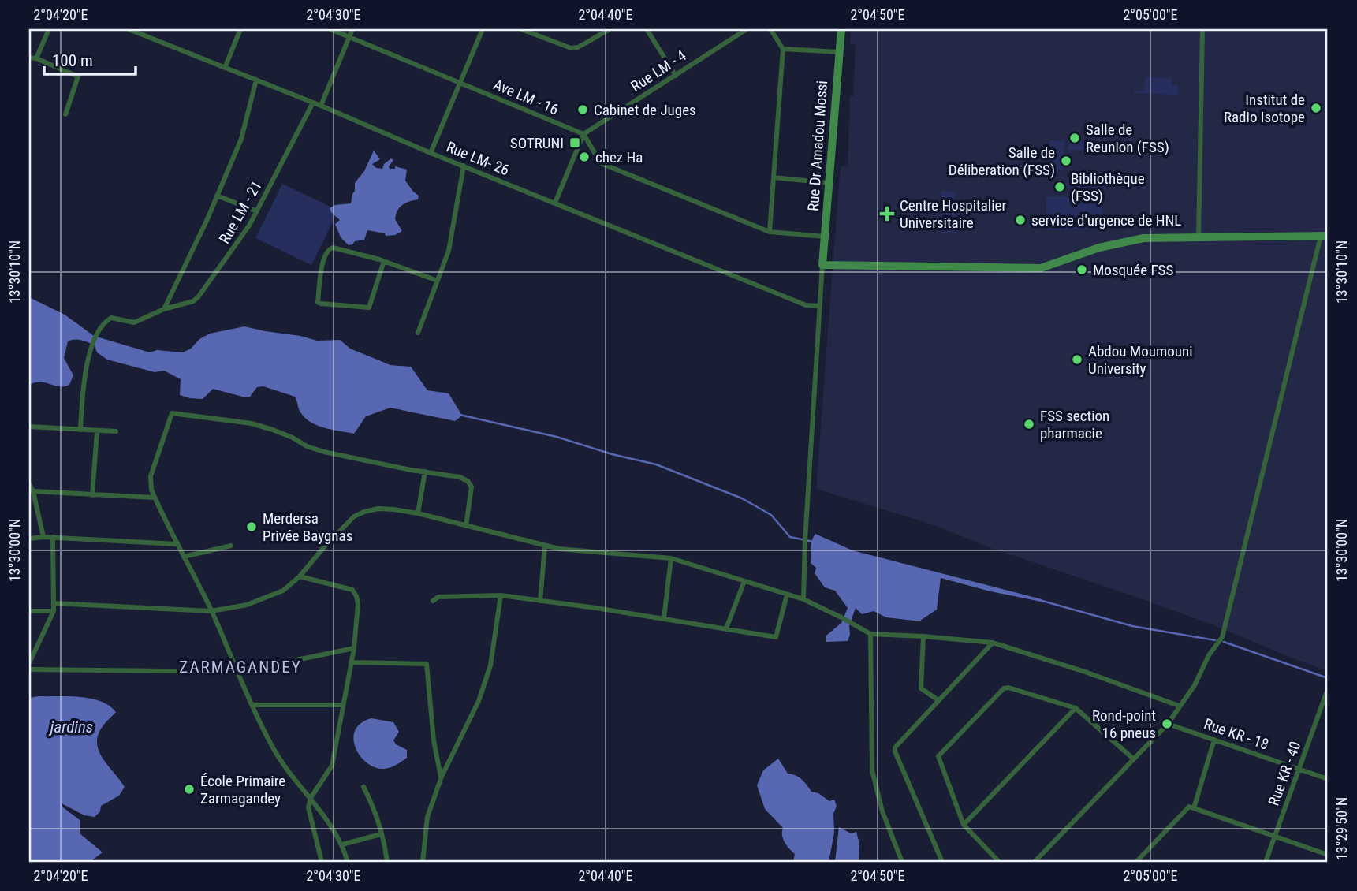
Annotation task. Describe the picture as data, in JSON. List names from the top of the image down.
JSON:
{
  "streets": {
    "street": [
      "Rue LM - 4",
      "Ave LM - 16",
      "Rue Dr Amadou Mossi",
      "Rue LM- 26",
      "Rue LM - 21",
      "Rue KR - 18",
      "Rue KR - 40"
    ]
  },
  "crossings": [
    ["Rue LM - 4", "Ave LM - 16"],
    ["Rue LM- 26", "Rue LM - 21"],
    ["Rue KR - 18", "Rue KR - 40"]
  ],
  "districts": ["ZARMAGANDEY"],
  "water": ["jardins"],
  "places": {
    "other": [
      "Institut de Radio Isotope",
      "Cabinet de Juges",
      "Salle de Reunion (FSS)",
      "chez Ha",
      "Salle de Déliberation (FSS)",
      "Bibliothèque (FSS)",
      "service d'urgence de HNL",
      "Mosquée FSS",
      "Abdou Moumouni University",
      "FSS section pharmacie",
      "Merdersa Privée Baygnas",
      "Rond-point 16 pneus",
      "École Primaire Zarmagandey"
    ],
    "transit": ["SOTRUNI"],
    "health": ["Centre Hospitalier Universitaire"]
  },
  "scale_bar": "100 m",
  "coordinates": [
    "2°04'20\"E",
    "2°04'30\"E",
    "2°04'40\"E",
    "2°04'50\"E",
    "2°05'00\"E",
    "13°30'10\"N",
    "13°30'00\"N",
    "13°29'50\"N"
  ]
}
